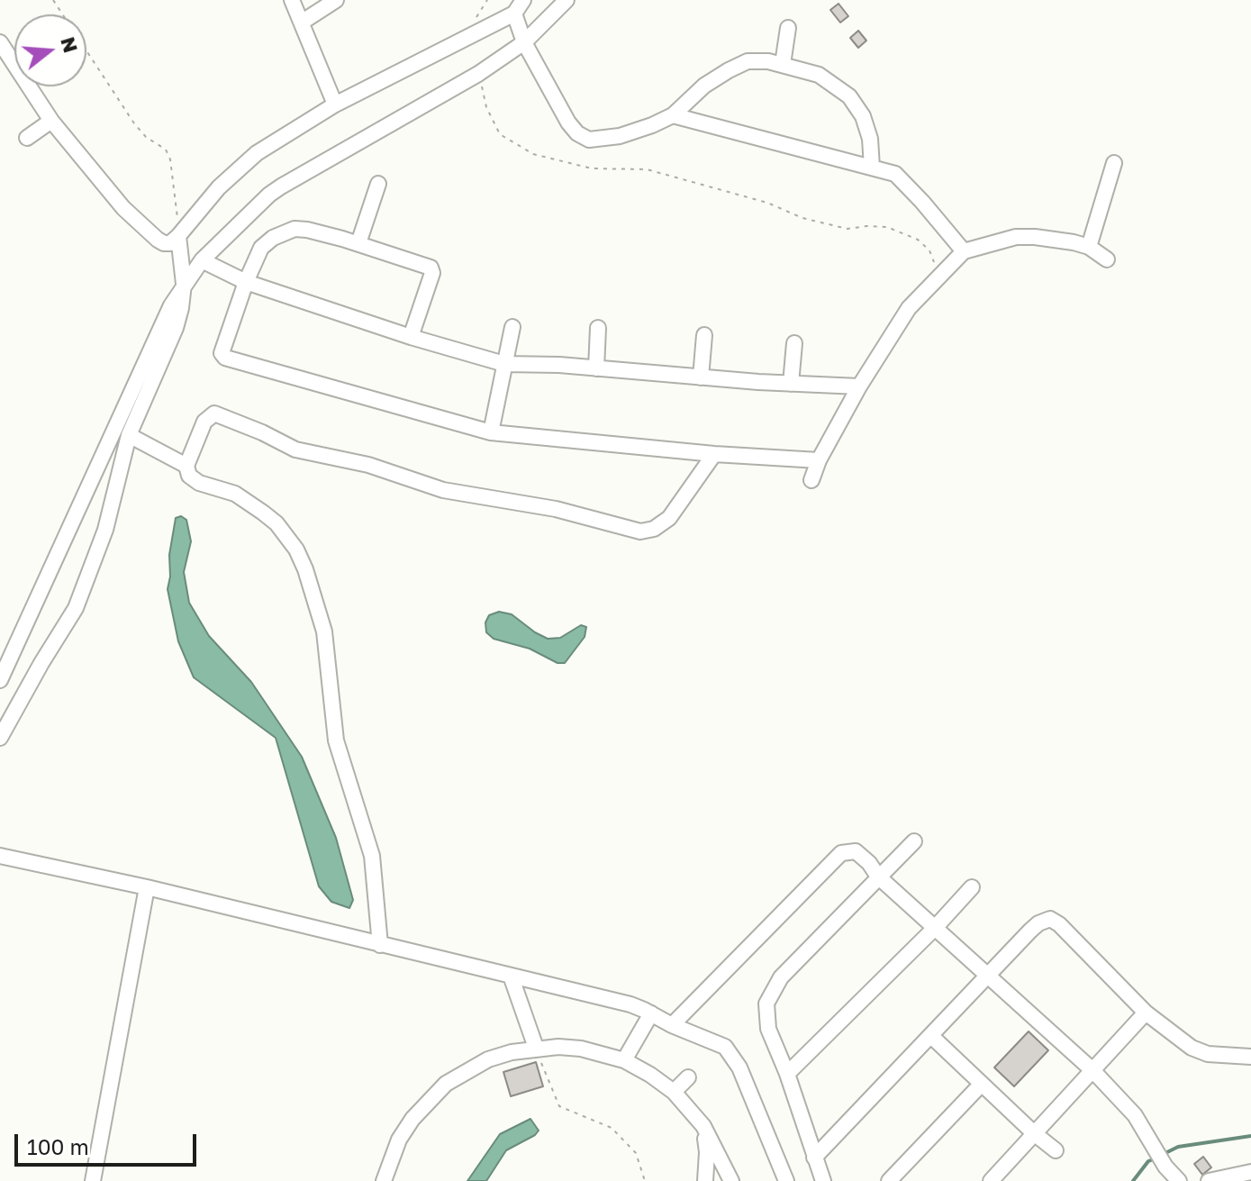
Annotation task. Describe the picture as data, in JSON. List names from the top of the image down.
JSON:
{
  "scale_bar": "100 m",
  "north": "right"
}
